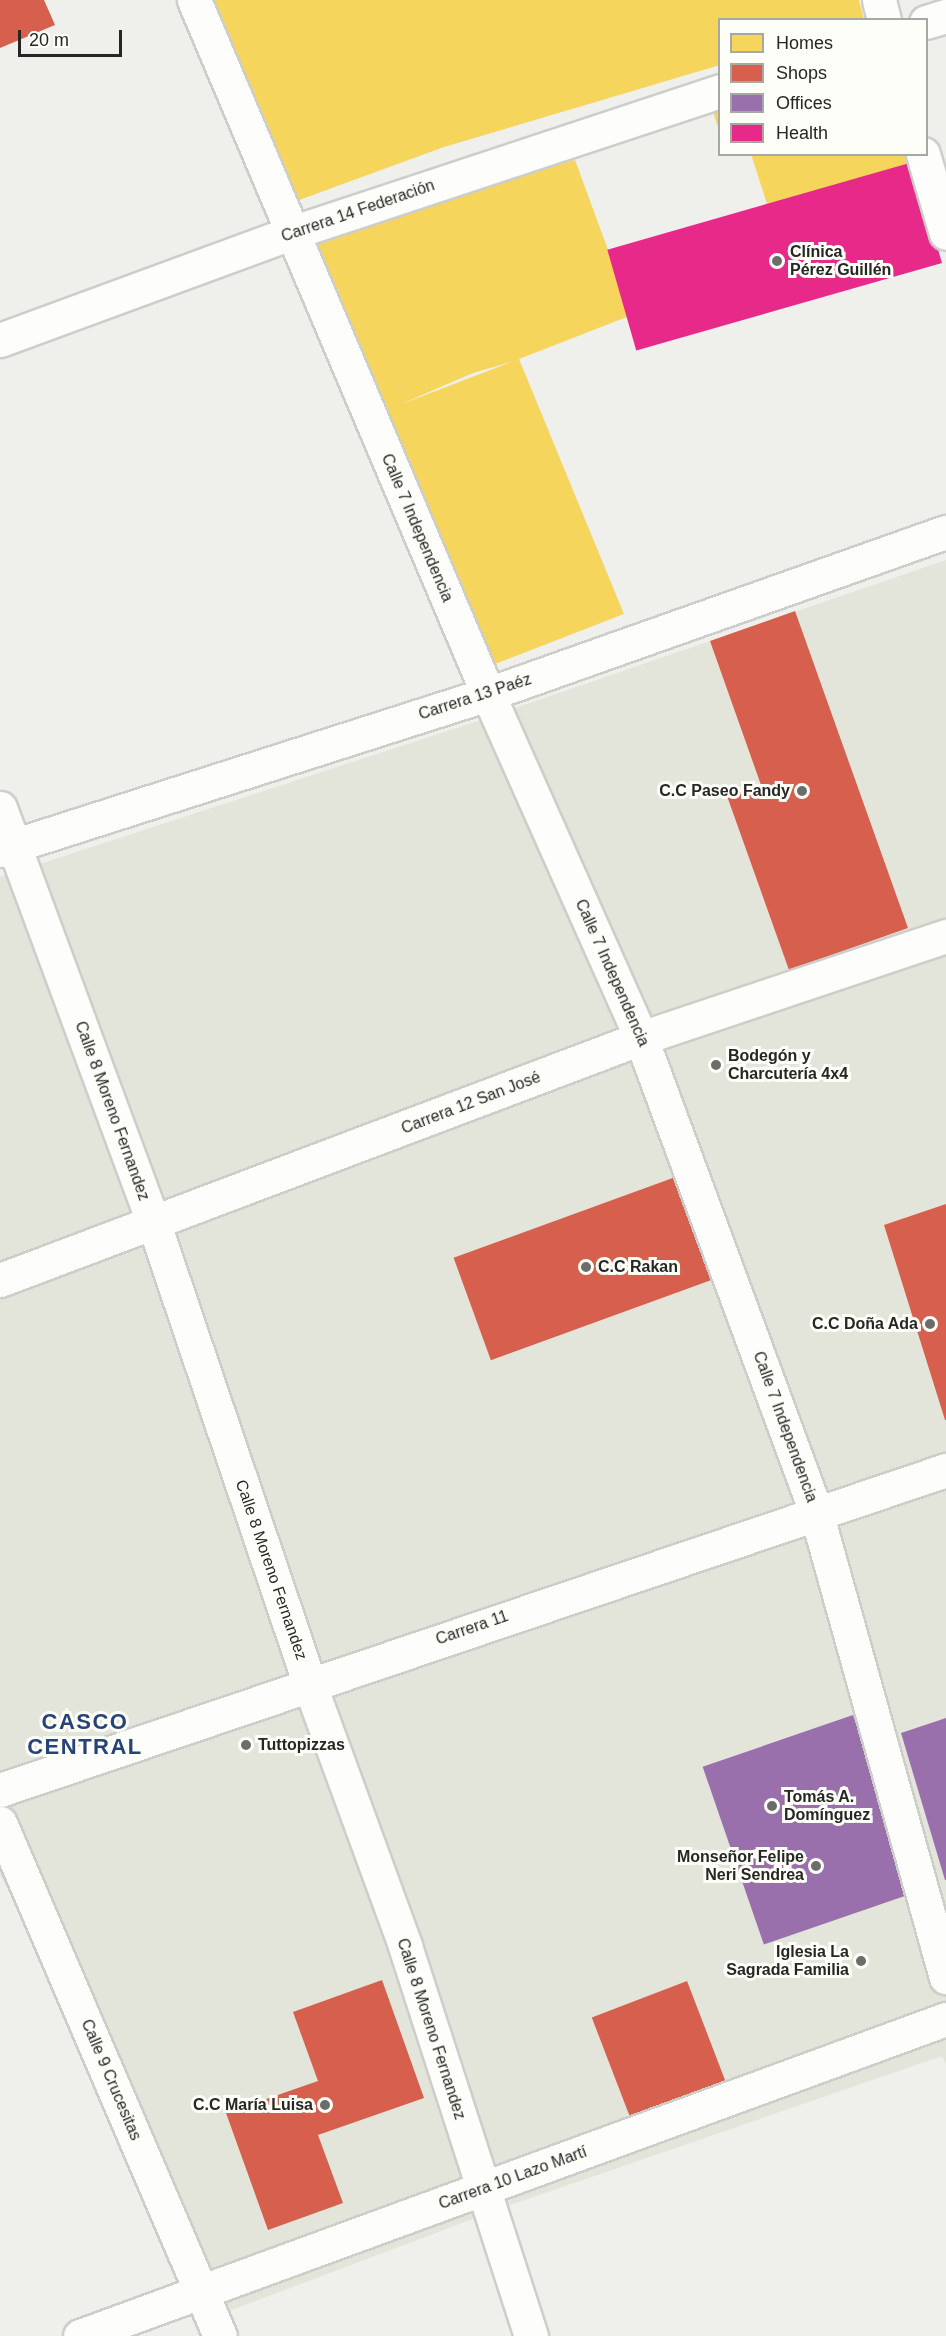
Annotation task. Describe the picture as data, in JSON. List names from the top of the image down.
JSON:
{
  "streets": {
    "street": [
      "Carrera 14 Federación",
      "Calle 7 Independencia",
      "Carrera 13 Paéz",
      "Carrera 12 San José",
      "Calle 8 Moreno Fernandez",
      "Carrera 11",
      "Calle 9 Crucesitas",
      "Carrera 10 Lazo Martí"
    ]
  },
  "crossings": [
    ["Carrera 14 Federación", "Calle 7 Independencia"],
    ["Calle 7 Independencia", "Carrera 13 Paéz"],
    ["Calle 7 Independencia", "Carrera 12 San José"],
    ["Calle 7 Independencia", "Carrera 11"],
    ["Carrera 13 Paéz", "Calle 8 Moreno Fernandez"],
    ["Carrera 12 San José", "Calle 8 Moreno Fernandez"],
    ["Calle 8 Moreno Fernandez", "Carrera 11"],
    ["Calle 8 Moreno Fernandez", "Carrera 10 Lazo Martí"],
    ["Calle 9 Crucesitas", "Carrera 10 Lazo Martí"]
  ],
  "districts": ["CASCO CENTRAL"],
  "places": [
    "Clínica Pérez Guillén",
    "C.C Paseo Fandy",
    "Bodegón y Charcutería 4x4",
    "C.C Rakan",
    "C.C Doña Ada",
    "Tuttopizzas",
    "Tomás A. Domínguez",
    "Monseñor Felipe Neri Sendrea",
    "Iglesia La Sagrada Familia",
    "C.C María Luisa"
  ],
  "legend": [
    "Homes",
    "Shops",
    "Offices",
    "Health"
  ],
  "scale_bar": "20 m"
}
